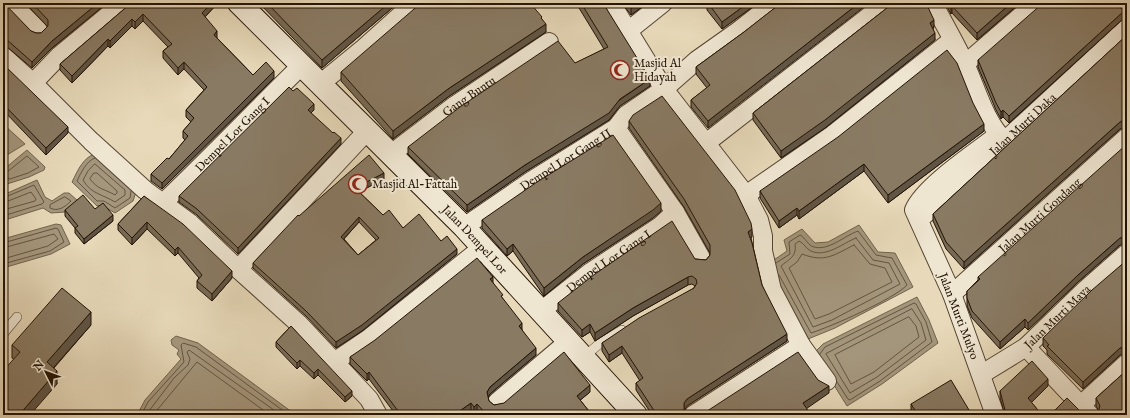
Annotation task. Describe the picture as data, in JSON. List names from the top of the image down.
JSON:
{
  "streets": {
    "street": [
      "Gang Buntu",
      "Jalan Murti Daka",
      "Dempel Lor Gang I",
      "Dempel Lor Gang II",
      "Jalan Murti Gondang",
      "Jalan Dempel Lor",
      "Jalan Murti Mulyo",
      "Jalan Murti Maya"
    ]
  },
  "crossings": [
    ["Gang Buntu", "Jalan Dempel Lor"],
    ["Jalan Murti Daka", "Jalan Murti Mulyo"],
    ["Dempel Lor Gang I", "Jalan Dempel Lor"],
    ["Dempel Lor Gang II", "Jalan Dempel Lor"],
    ["Jalan Murti Gondang", "Jalan Murti Mulyo"],
    ["Jalan Murti Mulyo", "Jalan Murti Maya"]
  ],
  "places": {
    "mosque": ["Masjid Al Hidayah", "Masjid Al-Fattah"]
  },
  "north": "top left"
}
